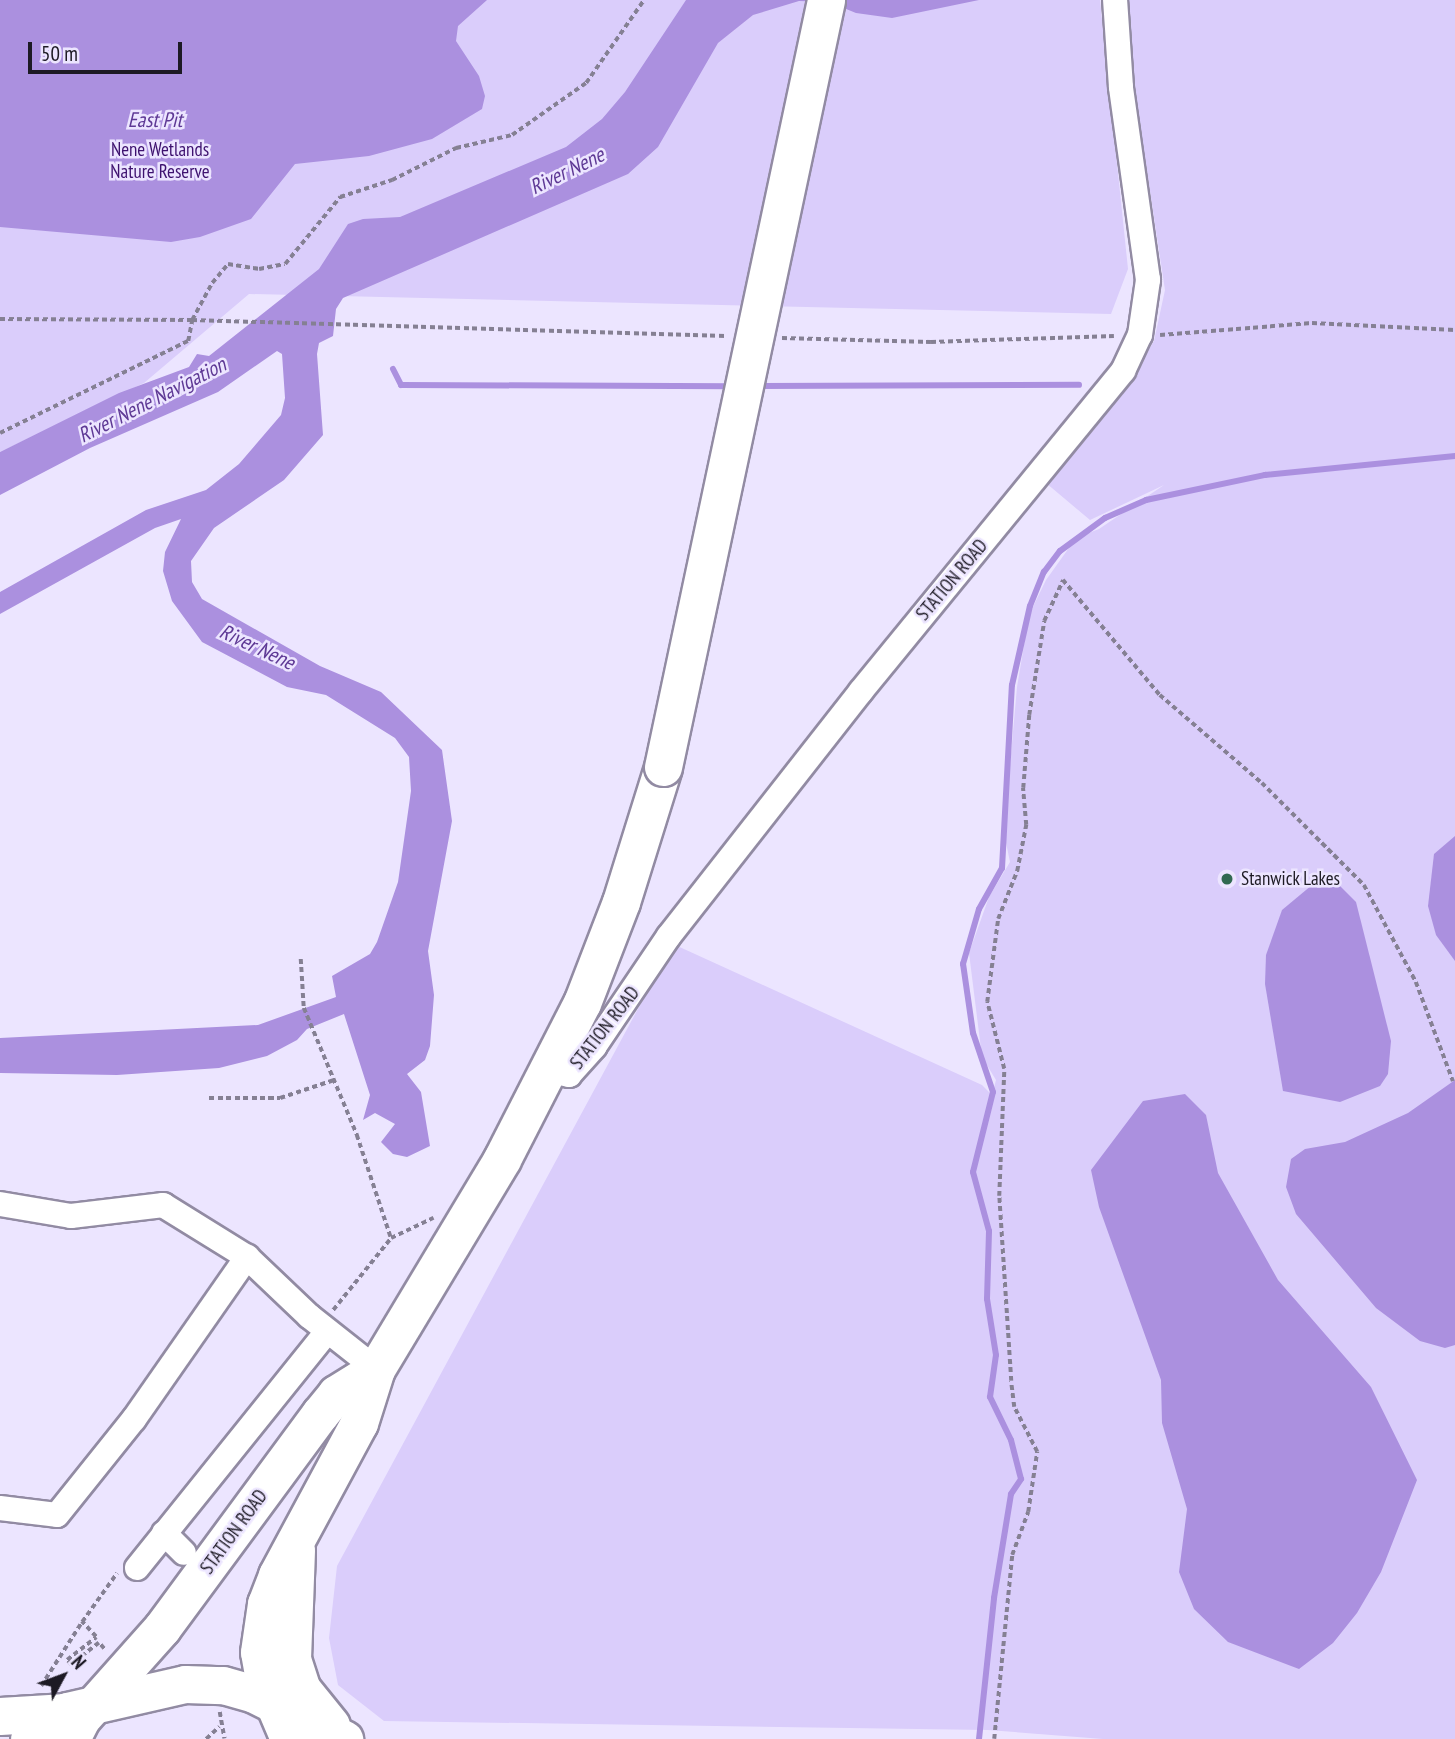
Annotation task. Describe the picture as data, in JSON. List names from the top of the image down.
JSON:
{
  "streets": {
    "highway": ["STATION ROAD"]
  },
  "water": ["East Pit", "River Nene", "River Nene Navigation"],
  "parks": ["Nene Wetlands Nature Reserve"],
  "places": ["Stanwick Lakes"],
  "scale_bar": "50 m",
  "north": "top right"
}
